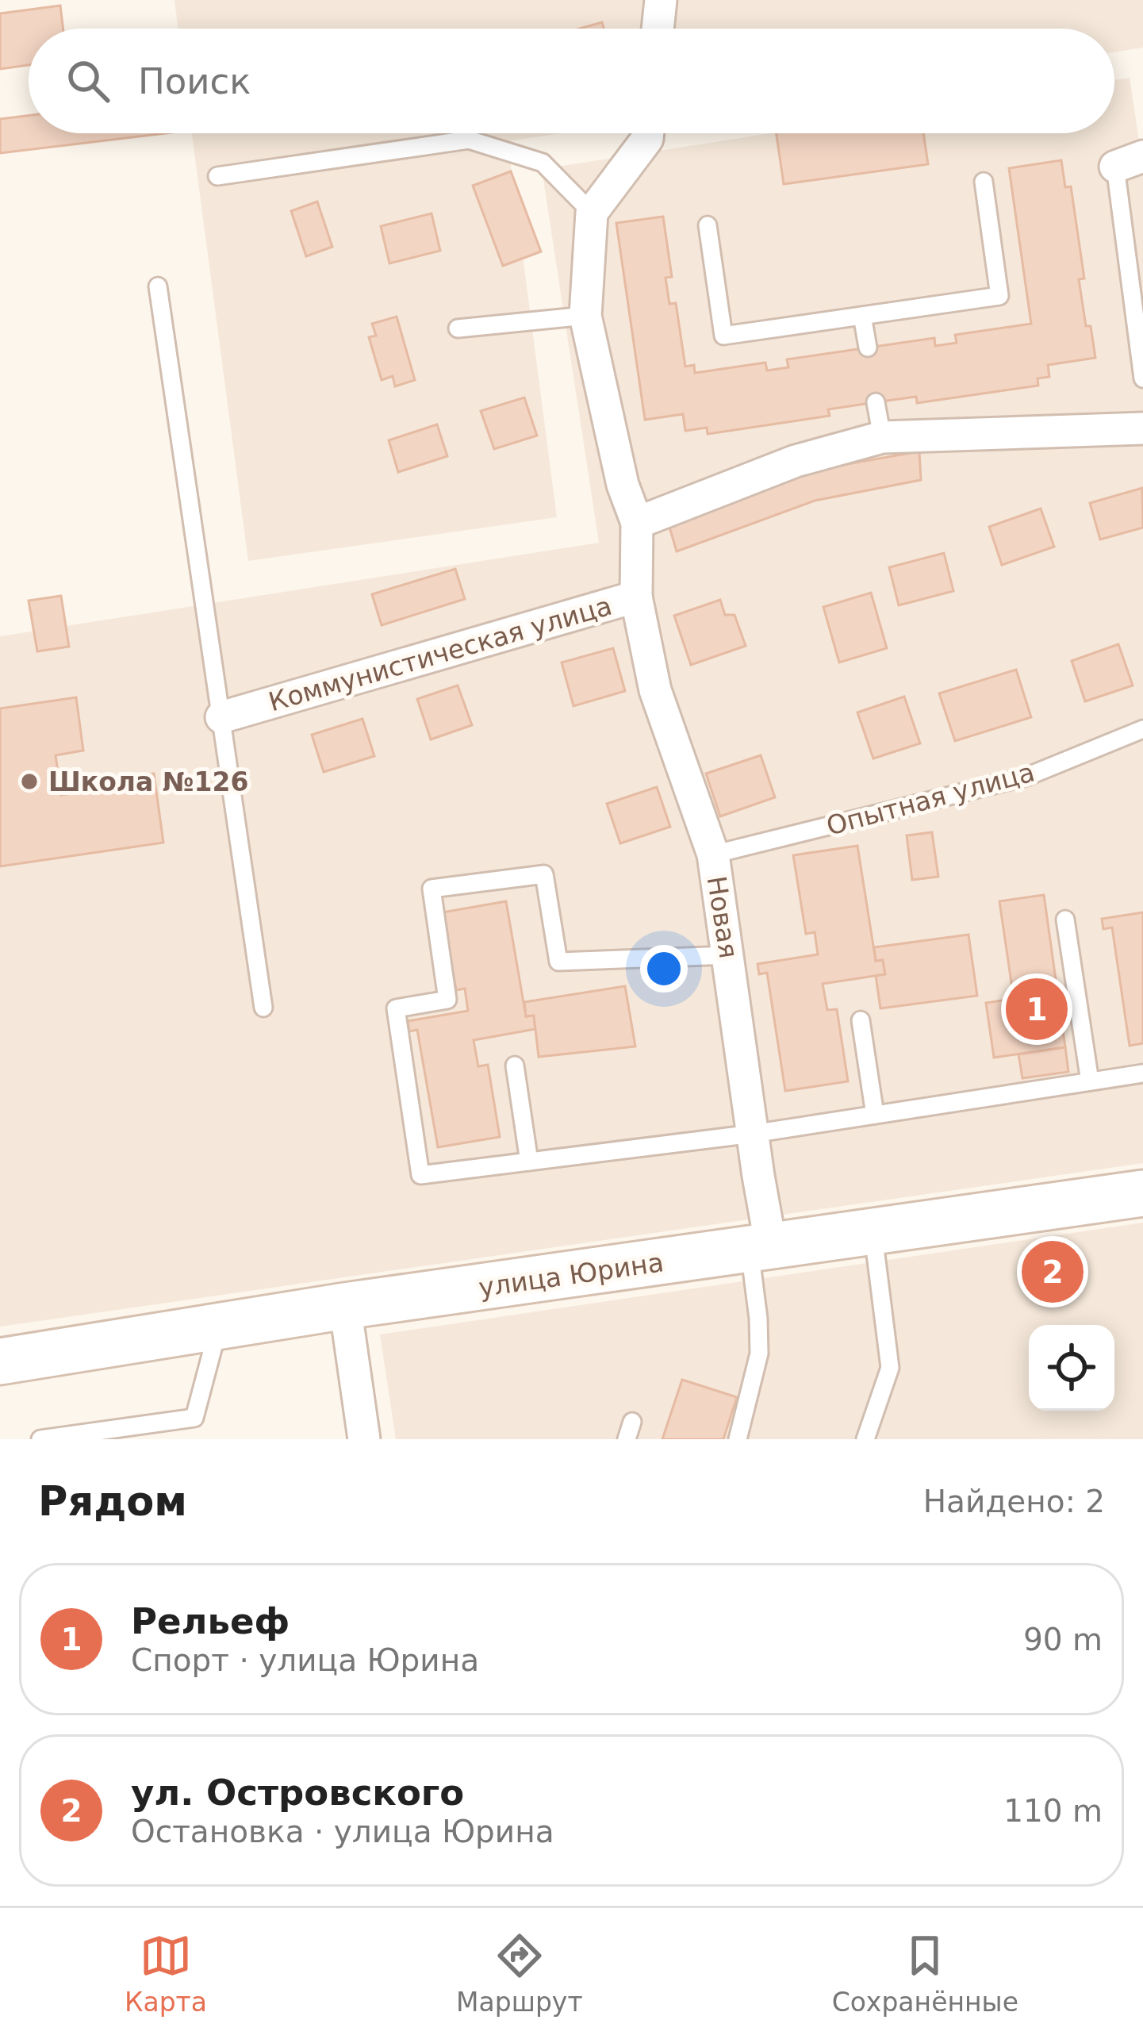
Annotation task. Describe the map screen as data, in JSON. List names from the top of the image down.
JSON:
{
  "streets": {
    "main road": ["улица Юрина"],
    "street": ["Коммунистическая улица", "Новая"],
    "lane": ["Опытная улица"]
  },
  "crossings": [
    ["Коммунистическая улица", "Новая"],
    ["Опытная улица", "Новая"],
    ["Новая", "улица Юрина"]
  ],
  "places": ["Школа №126"],
  "page": {
    "search": "Поиск",
    "pins": ["1", "2"],
    "heading": ["Рядом", "Найдено: 2"],
    "list": [
      {
        "mark": "1",
        "name": "Рельеф",
        "note": "Спорт · улица Юрина",
        "value": "90 m"
      },
      {
        "mark": "2",
        "name": "ул. Островского",
        "note": "Остановка · улица Юрина",
        "value": "110 m"
      }
    ],
    "nav": ["Карта", "Маршрут", "Сохранённые"]
  }
}
